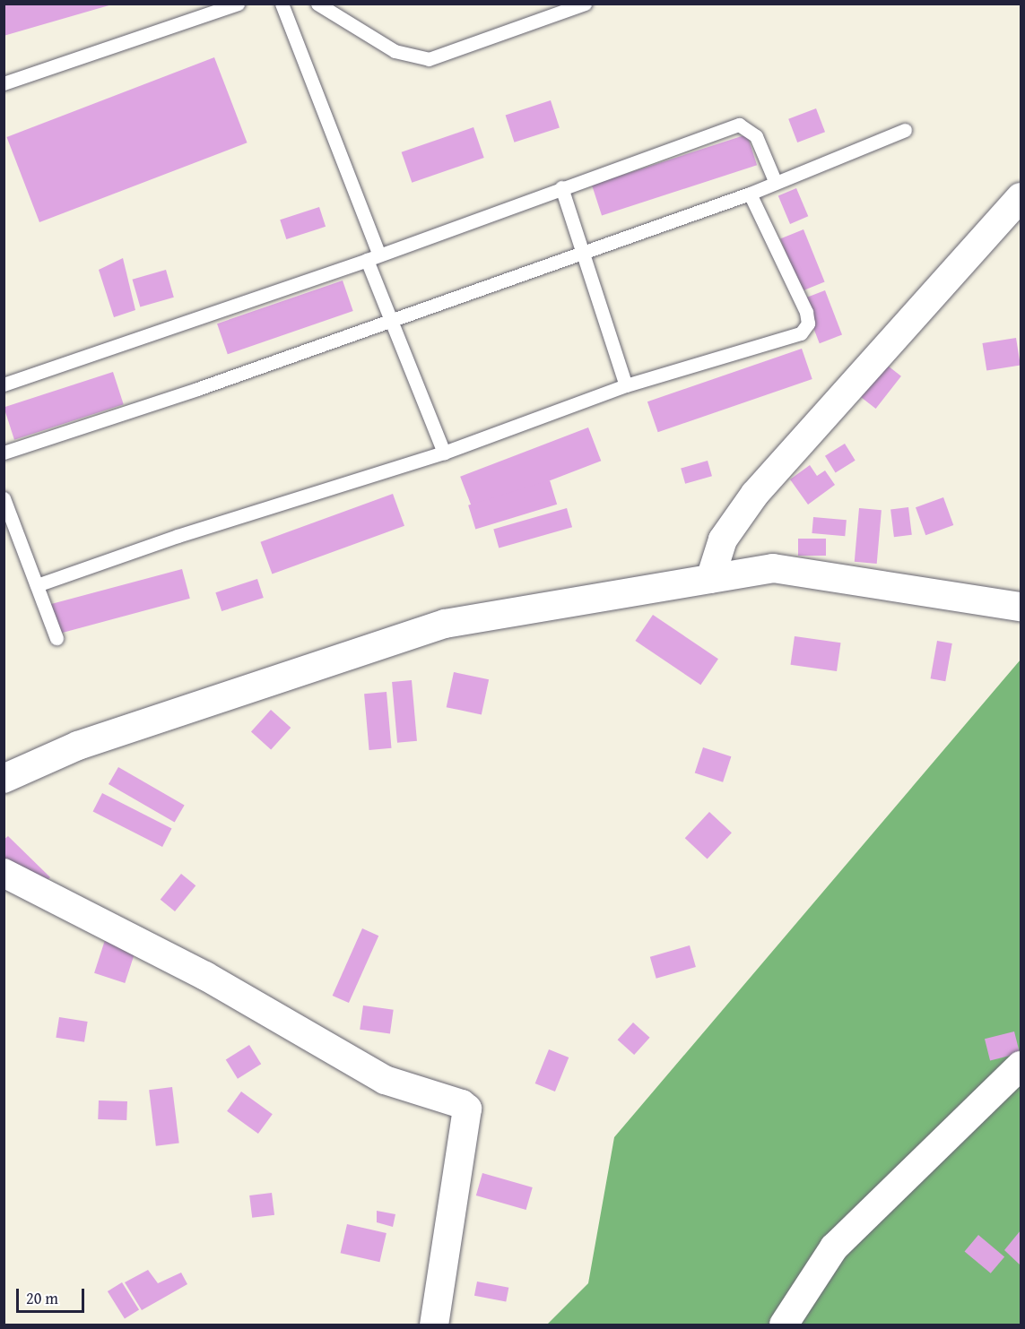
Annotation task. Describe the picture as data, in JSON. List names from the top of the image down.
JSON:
{
  "scale_bar": "20 m"
}
